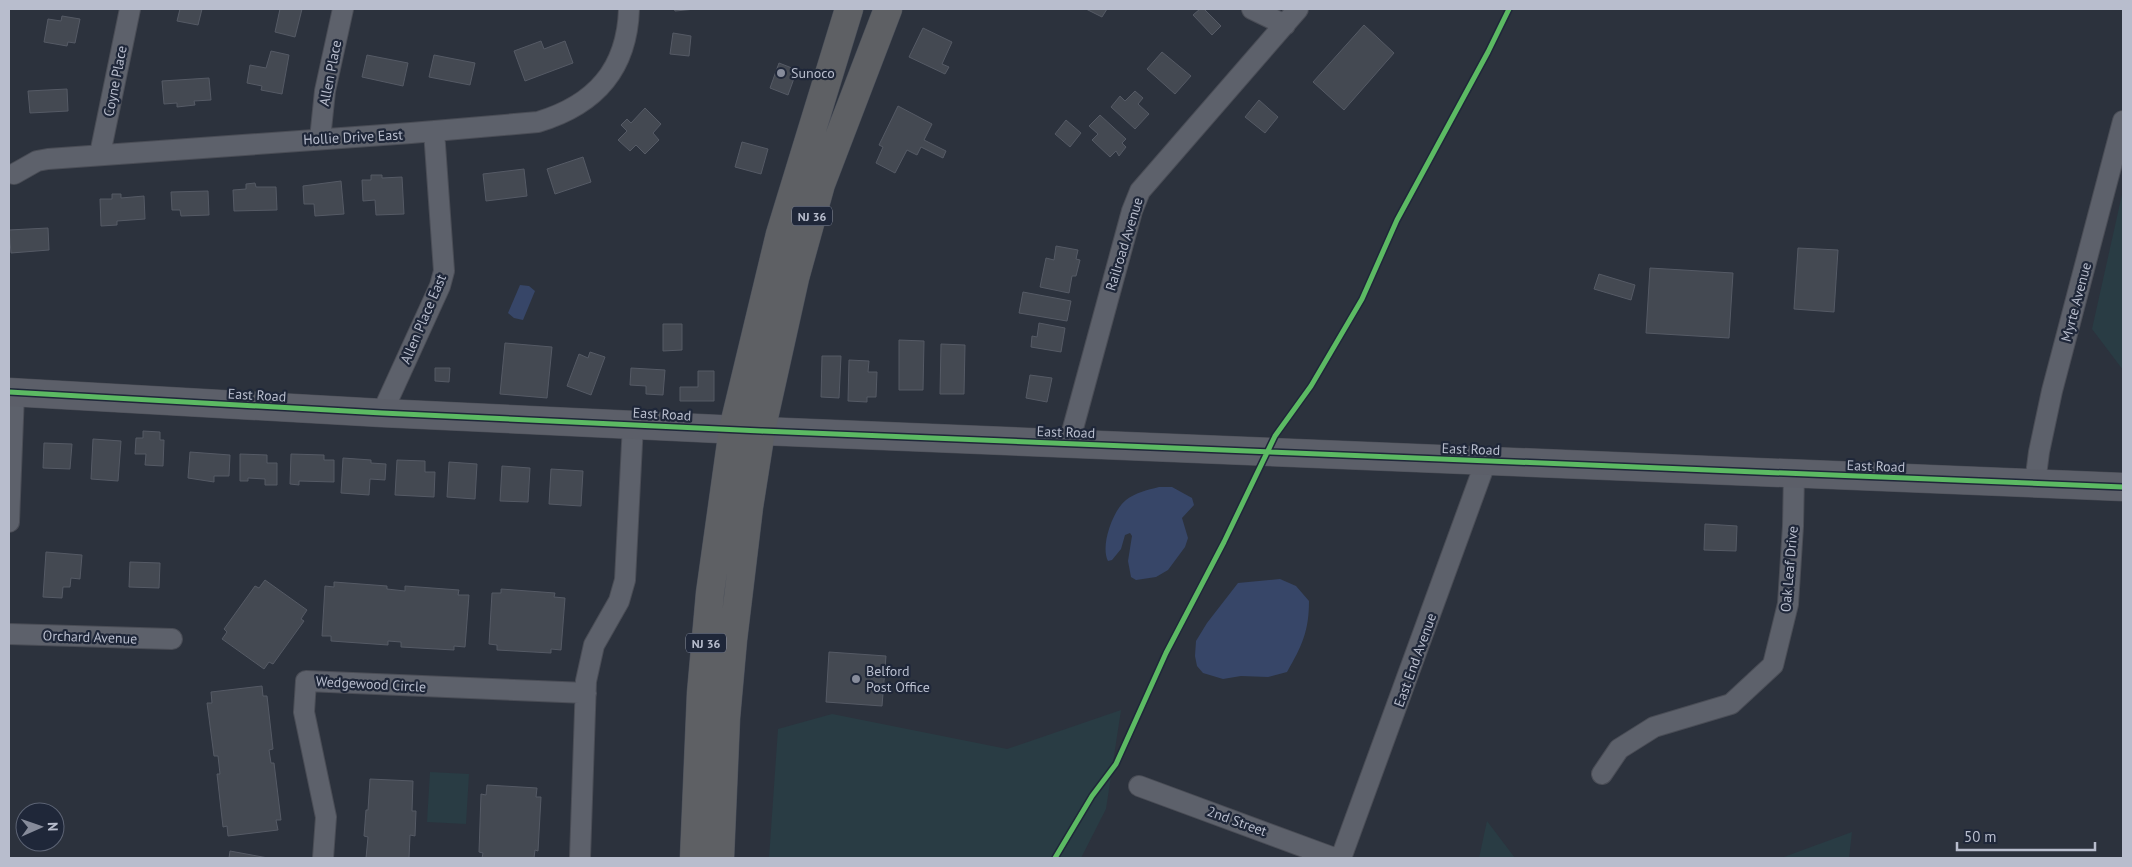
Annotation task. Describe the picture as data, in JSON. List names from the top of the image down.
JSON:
{
  "streets": {
    "highway": ["NJ 36"],
    "street": [
      "Allen Place",
      "Coyne Place",
      "Hollie Drive East",
      "Railroad Avenue",
      "Myrte Avenue",
      "Allen Place East",
      "East Road",
      "Oak Leaf Drive",
      "Orchard Avenue",
      "East End Avenue",
      "Wedgewood Circle",
      "2nd Street"
    ]
  },
  "crossings": [
    ["Allen Place", "Hollie Drive East"],
    ["Coyne Place", "Hollie Drive East"],
    ["Hollie Drive East", "Allen Place East"],
    ["NJ 36", "East Road"],
    ["Railroad Avenue", "East Road"],
    ["Myrte Avenue", "East Road"],
    ["Allen Place East", "East Road"],
    ["East Road", "Oak Leaf Drive"],
    ["East Road", "East End Avenue"]
  ],
  "places": ["Sunoco", "Belford Post Office"],
  "scale_bar": "50 m",
  "north": "right"
}
